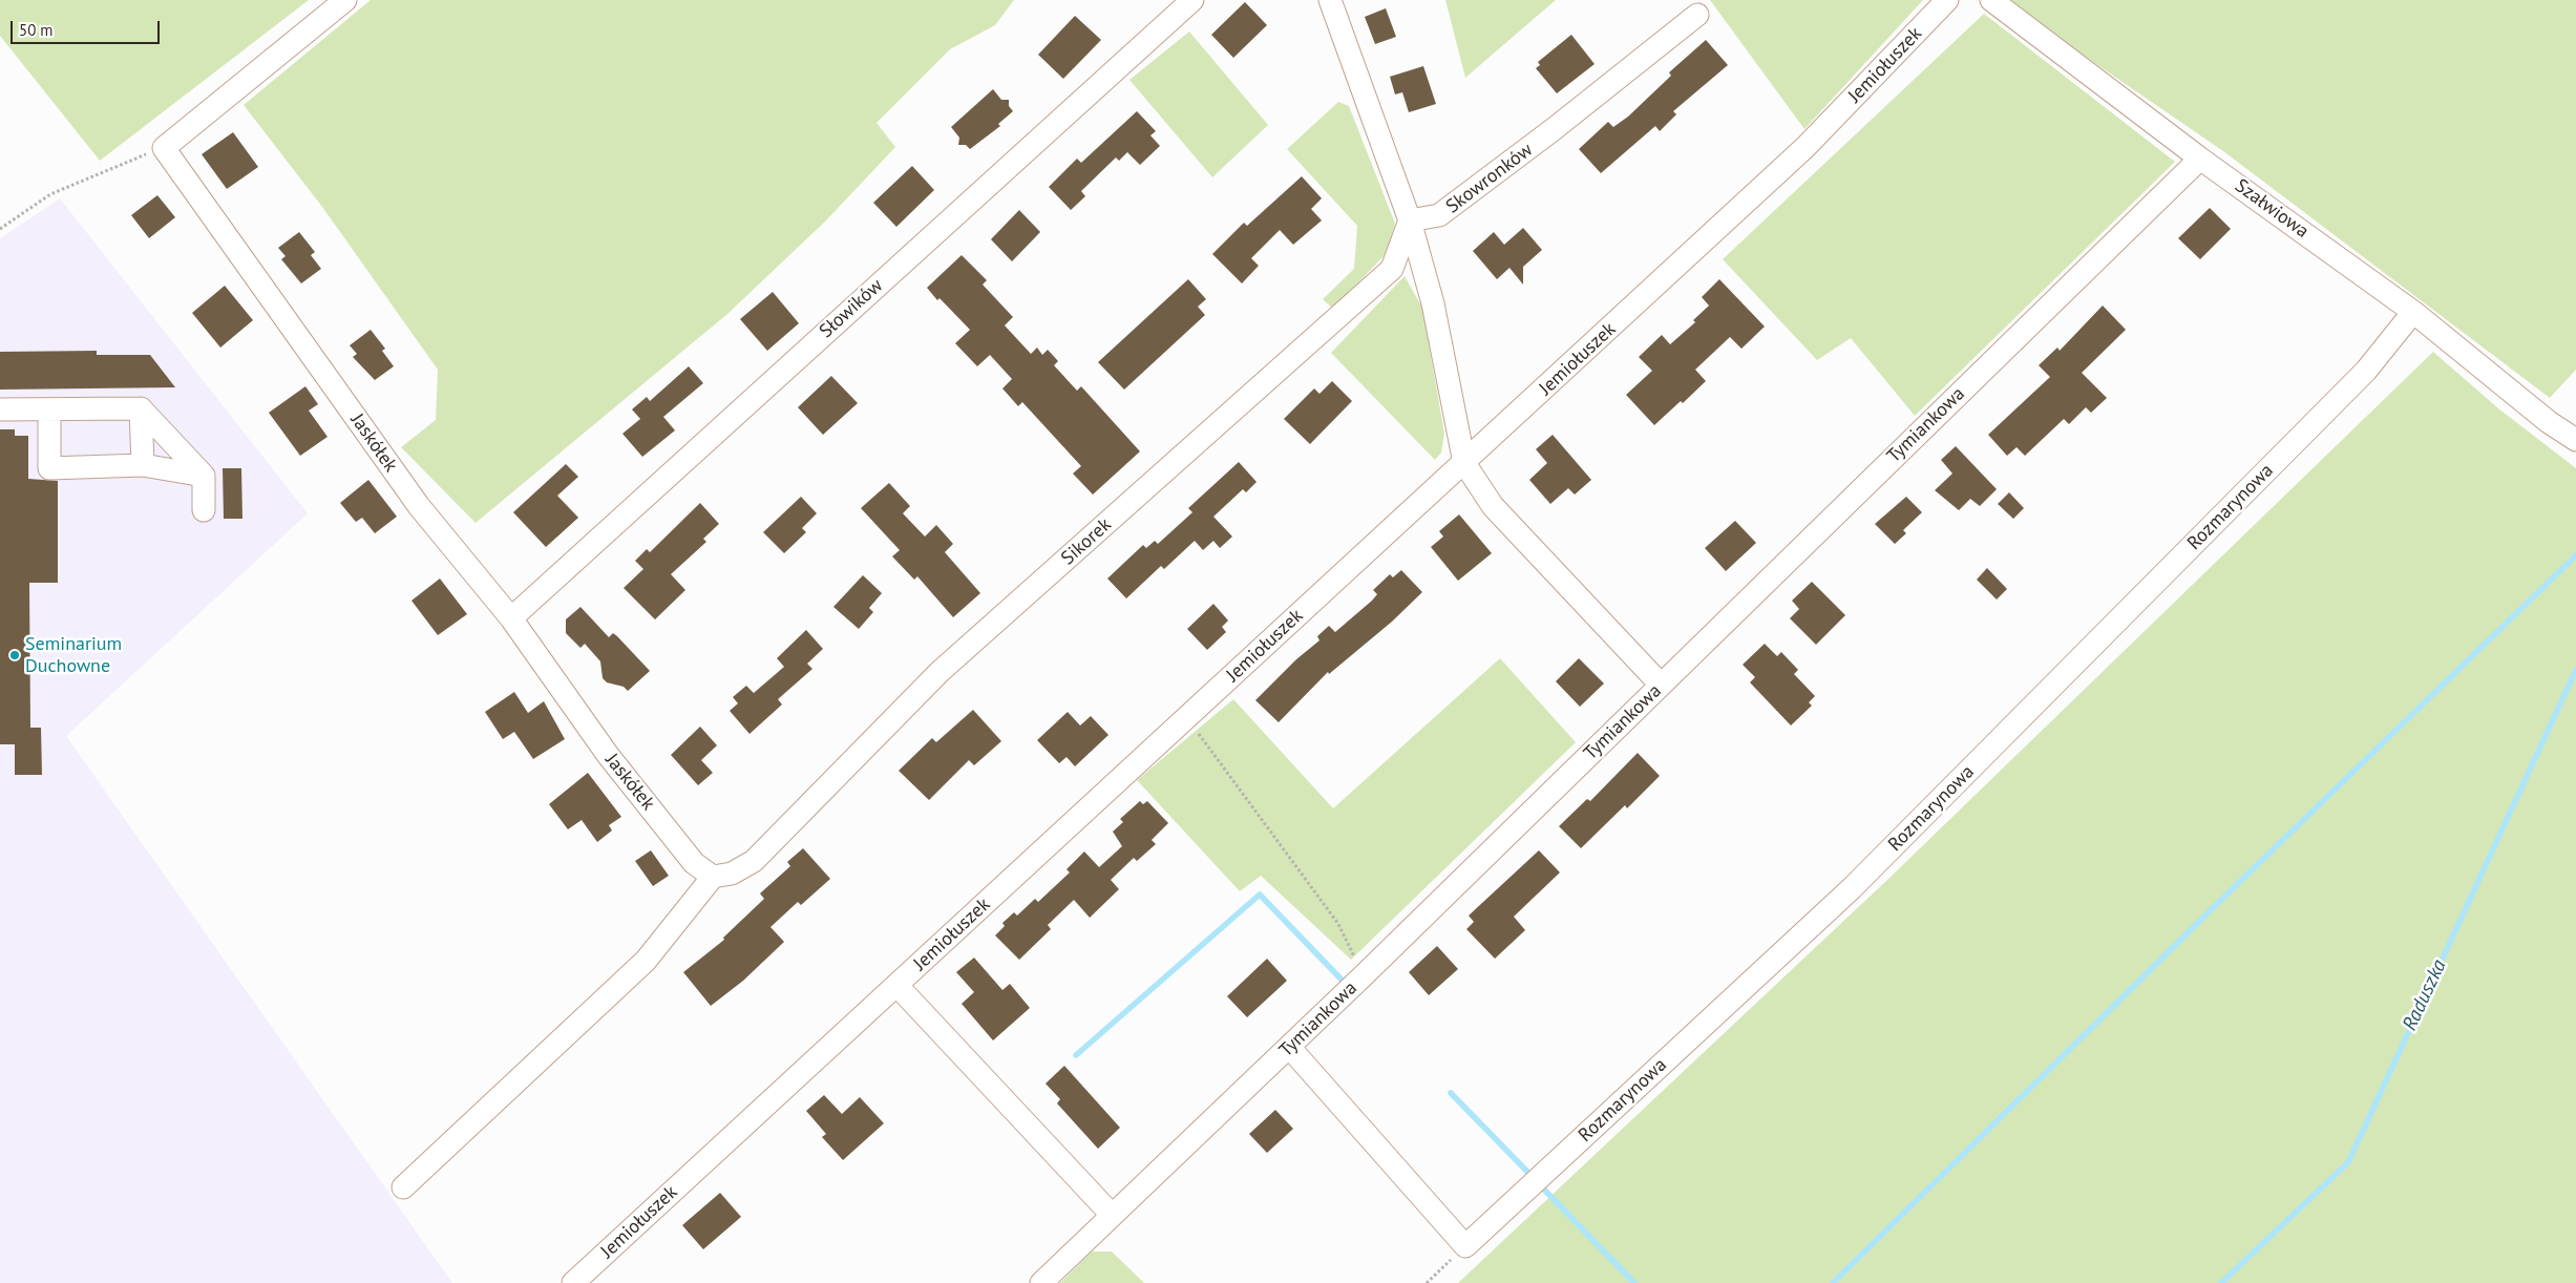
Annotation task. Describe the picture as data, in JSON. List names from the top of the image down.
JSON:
{
  "streets": {
    "street": [
      "Jemiołuszek",
      "Skowronków",
      "Szałwiowa",
      "Słowików",
      "Tymiankowa",
      "Jaskółek",
      "Rozmarynowa",
      "Sikorek"
    ]
  },
  "crossings": [
    ["Skowronków", "Sikorek"],
    ["Szałwiowa", "Tymiankowa"],
    ["Szałwiowa", "Rozmarynowa"],
    ["Słowików", "Jaskółek"],
    ["Jaskółek", "Sikorek"]
  ],
  "water": ["Raduszka"],
  "places": ["Seminarium Duchowne"],
  "scale_bar": "50 m"
}
